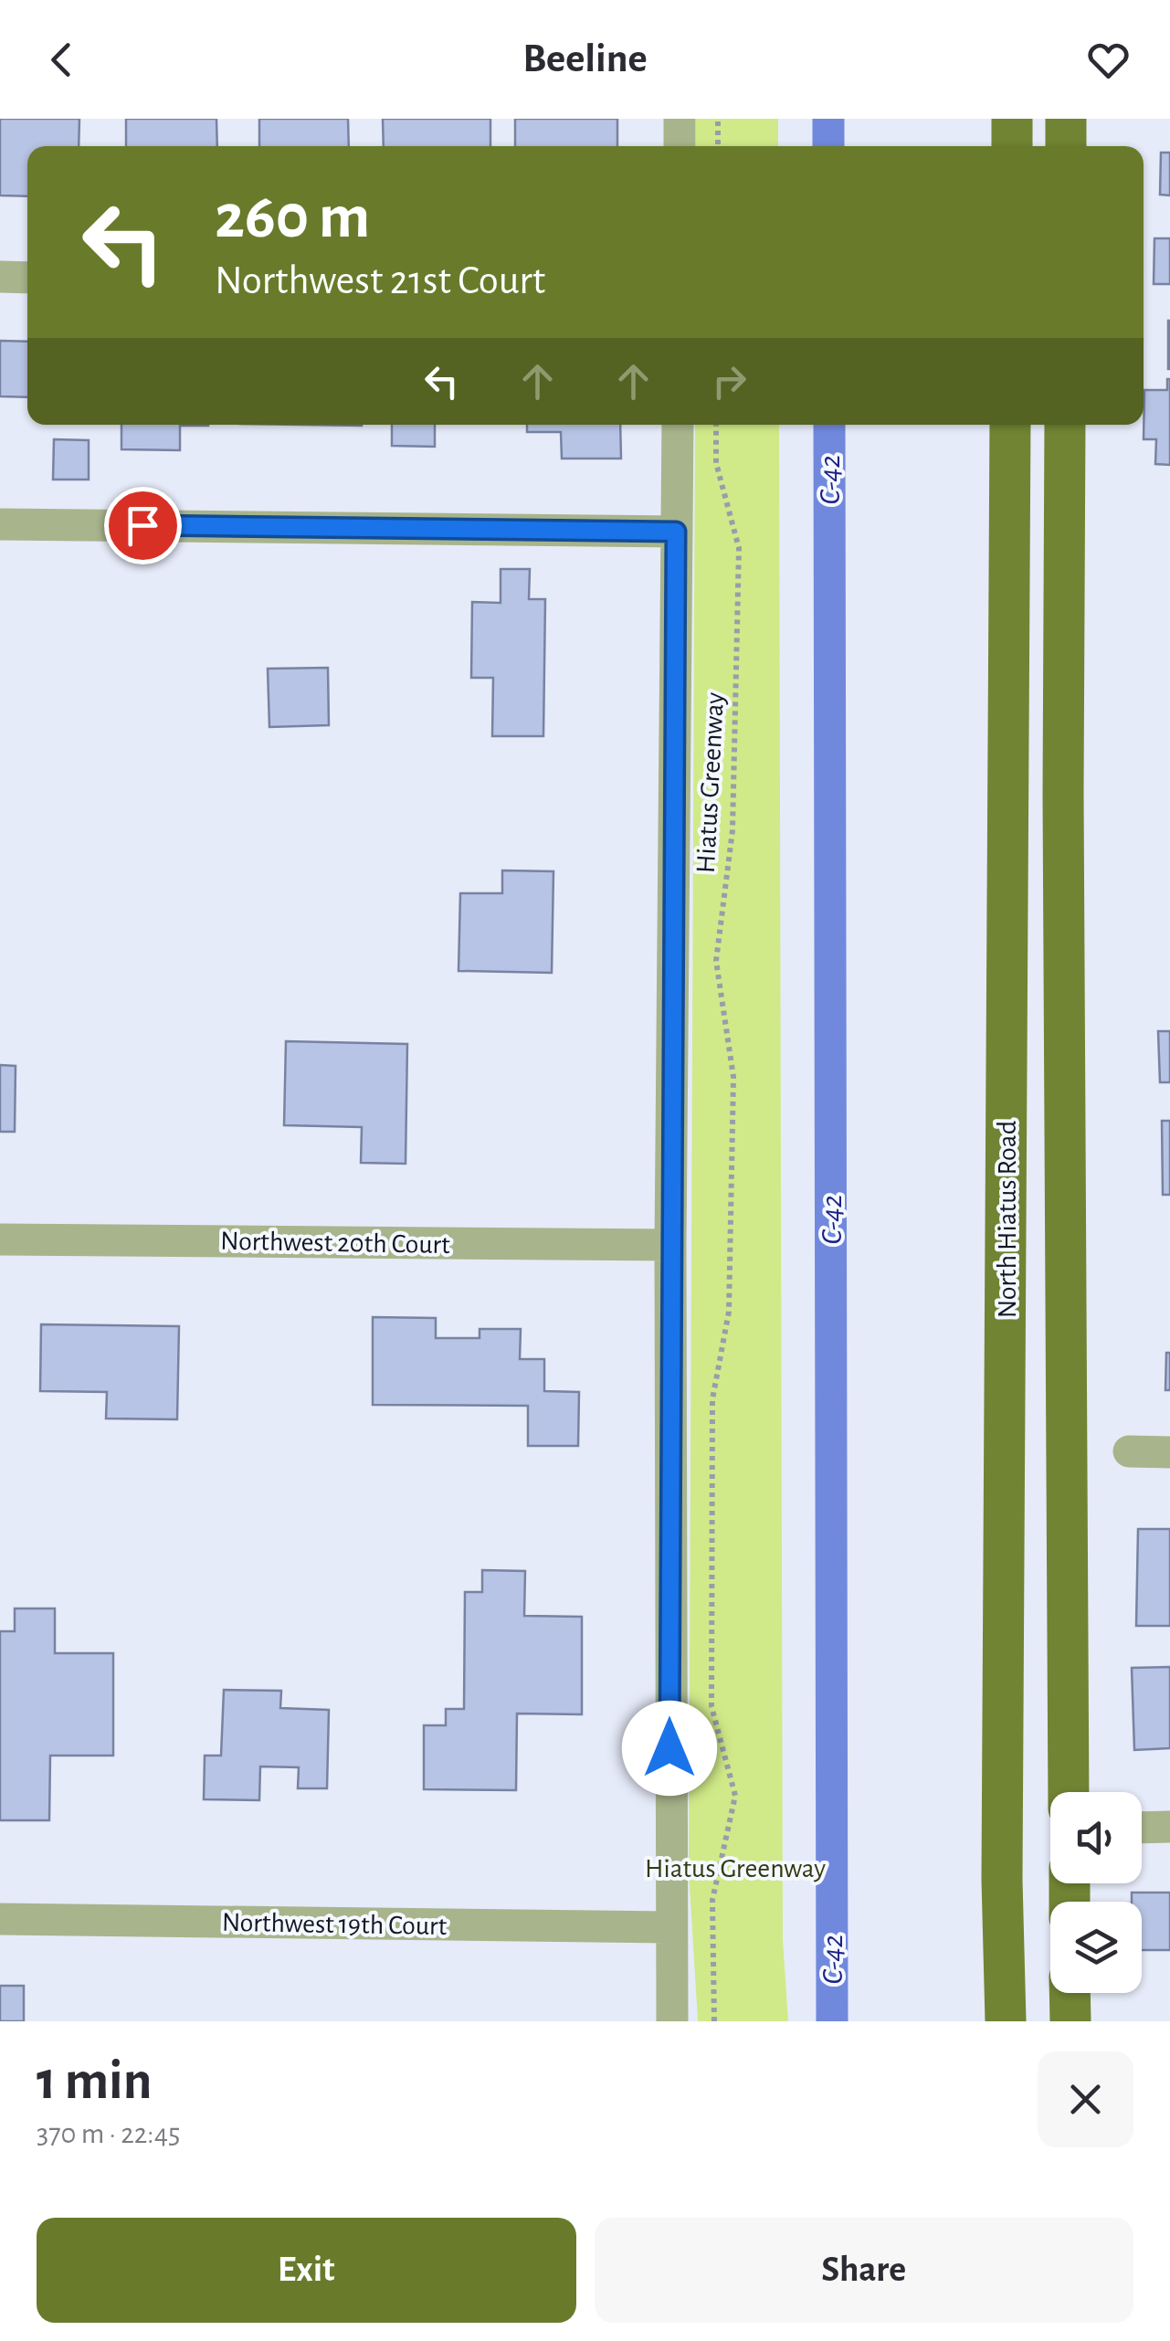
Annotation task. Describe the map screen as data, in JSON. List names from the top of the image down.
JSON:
{
  "streets": {
    "main road": ["North Hiatus Road"],
    "street": ["Northwest 20th Court", "Northwest 19th Court"],
    "path": ["Hiatus Greenway"]
  },
  "water": ["C-42"],
  "parks": ["Hiatus Greenway"],
  "page": {
    "header": "Beeline",
    "turn": ["260 m", "Northwest 21st Court"],
    "heading": ["1 min", "370 m · 22:45"],
    "buttons": ["Exit", "Share"]
  }
}
